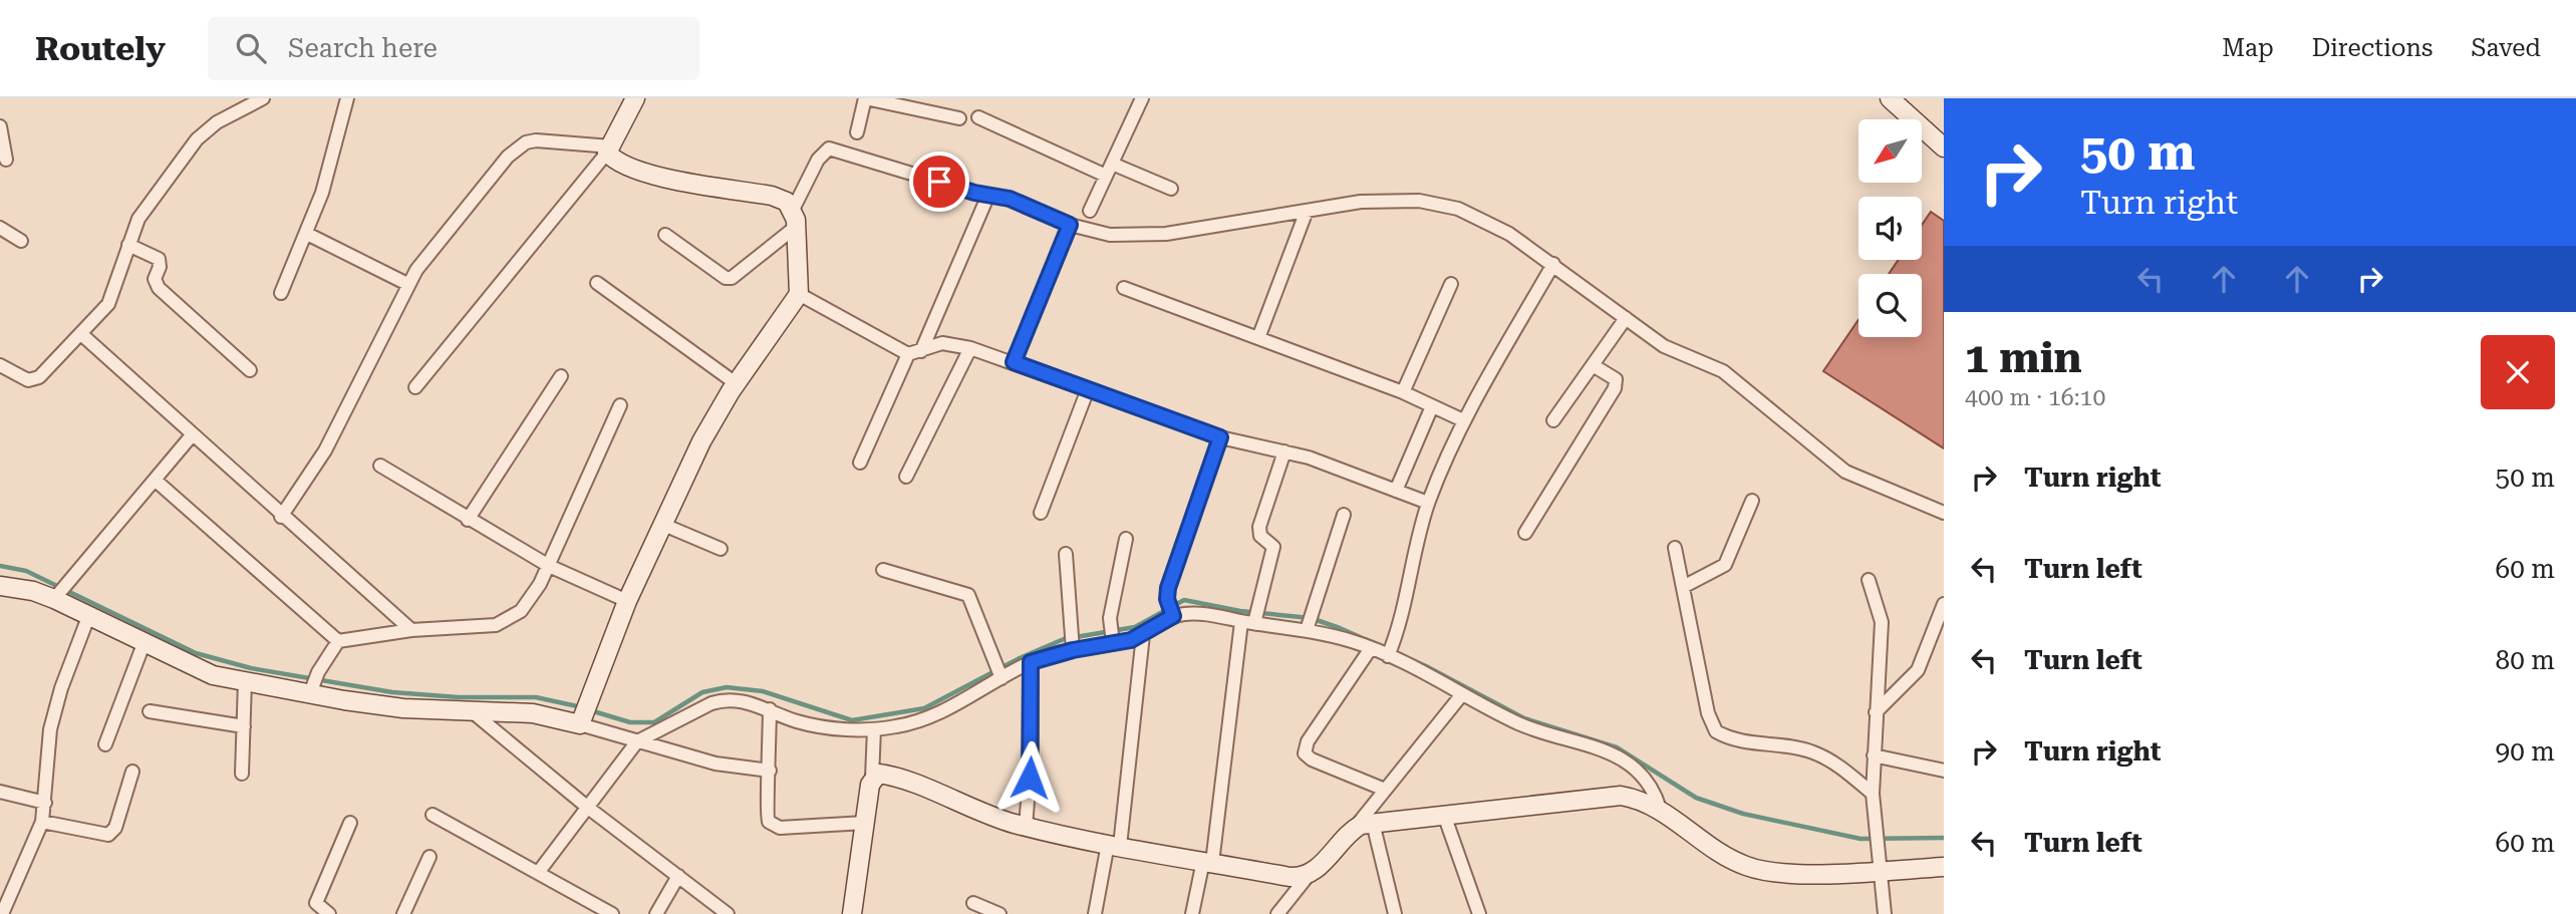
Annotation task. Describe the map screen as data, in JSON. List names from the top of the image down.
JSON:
{
  "north": "bottom left",
  "page": {
    "header": "Routely",
    "search": "Search here",
    "nav": ["Map", "Directions", "Saved"],
    "turn": ["50 m", "Turn right"],
    "heading": ["1 min", "400 m · 16:10"],
    "list": [
      {
        "name": "Turn right",
        "value": "50 m"
      },
      {
        "name": "Turn left",
        "value": "60 m"
      },
      {
        "name": "Turn left",
        "value": "80 m"
      },
      {
        "name": "Turn right",
        "value": "90 m"
      },
      {
        "name": "Turn left",
        "value": "60 m"
      }
    ]
  }
}
